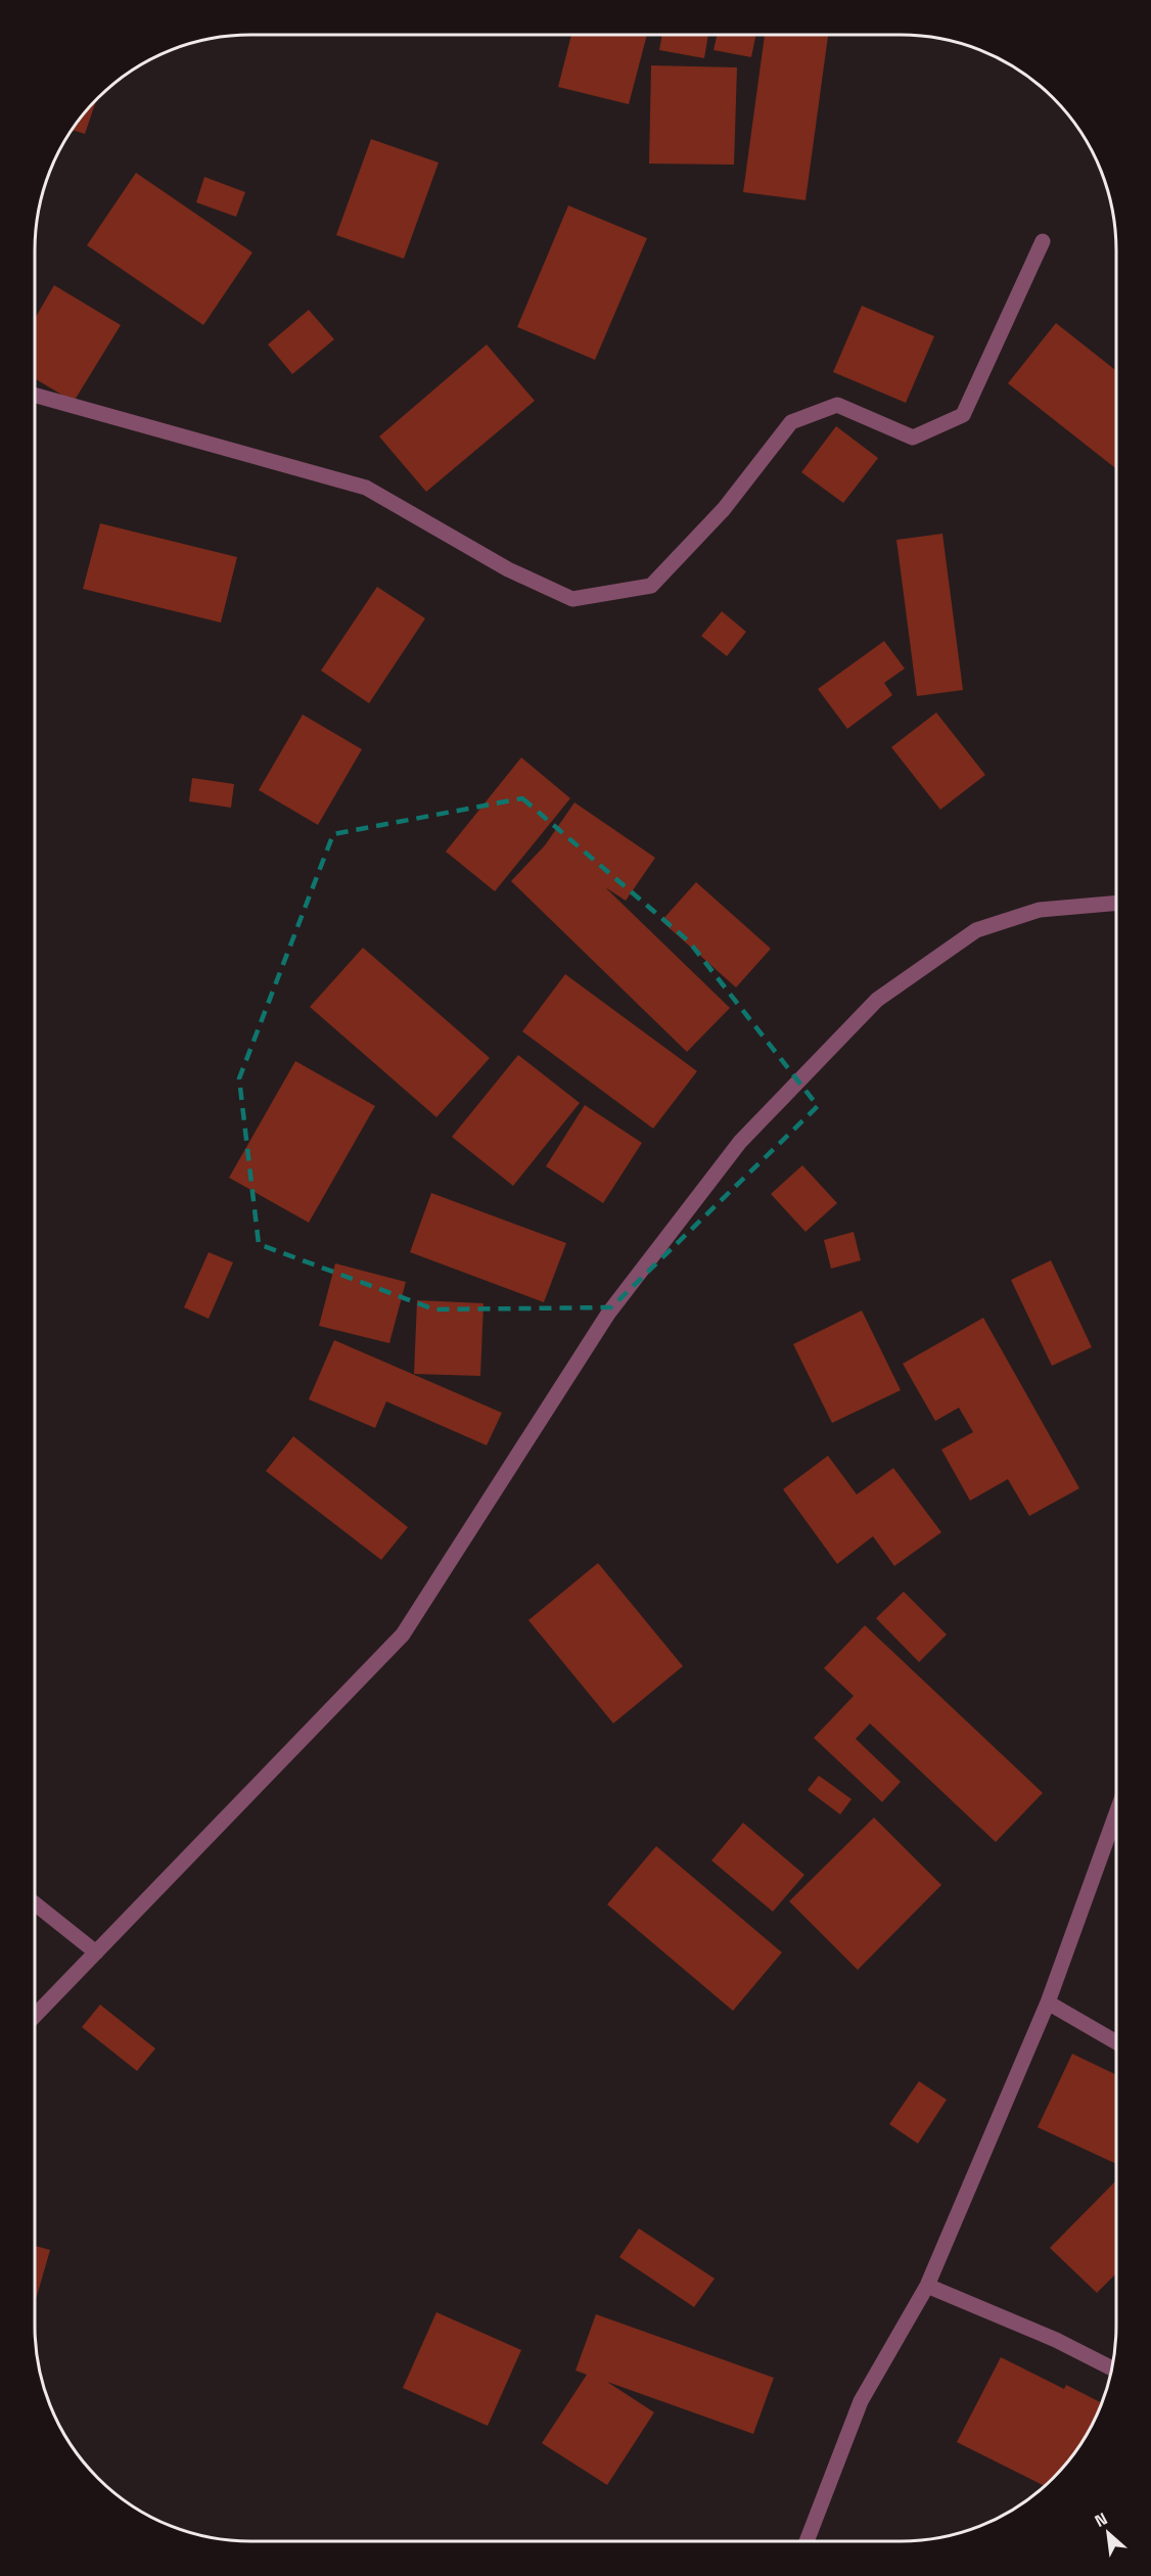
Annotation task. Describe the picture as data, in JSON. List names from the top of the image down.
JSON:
{
  "north": "top left"
}
